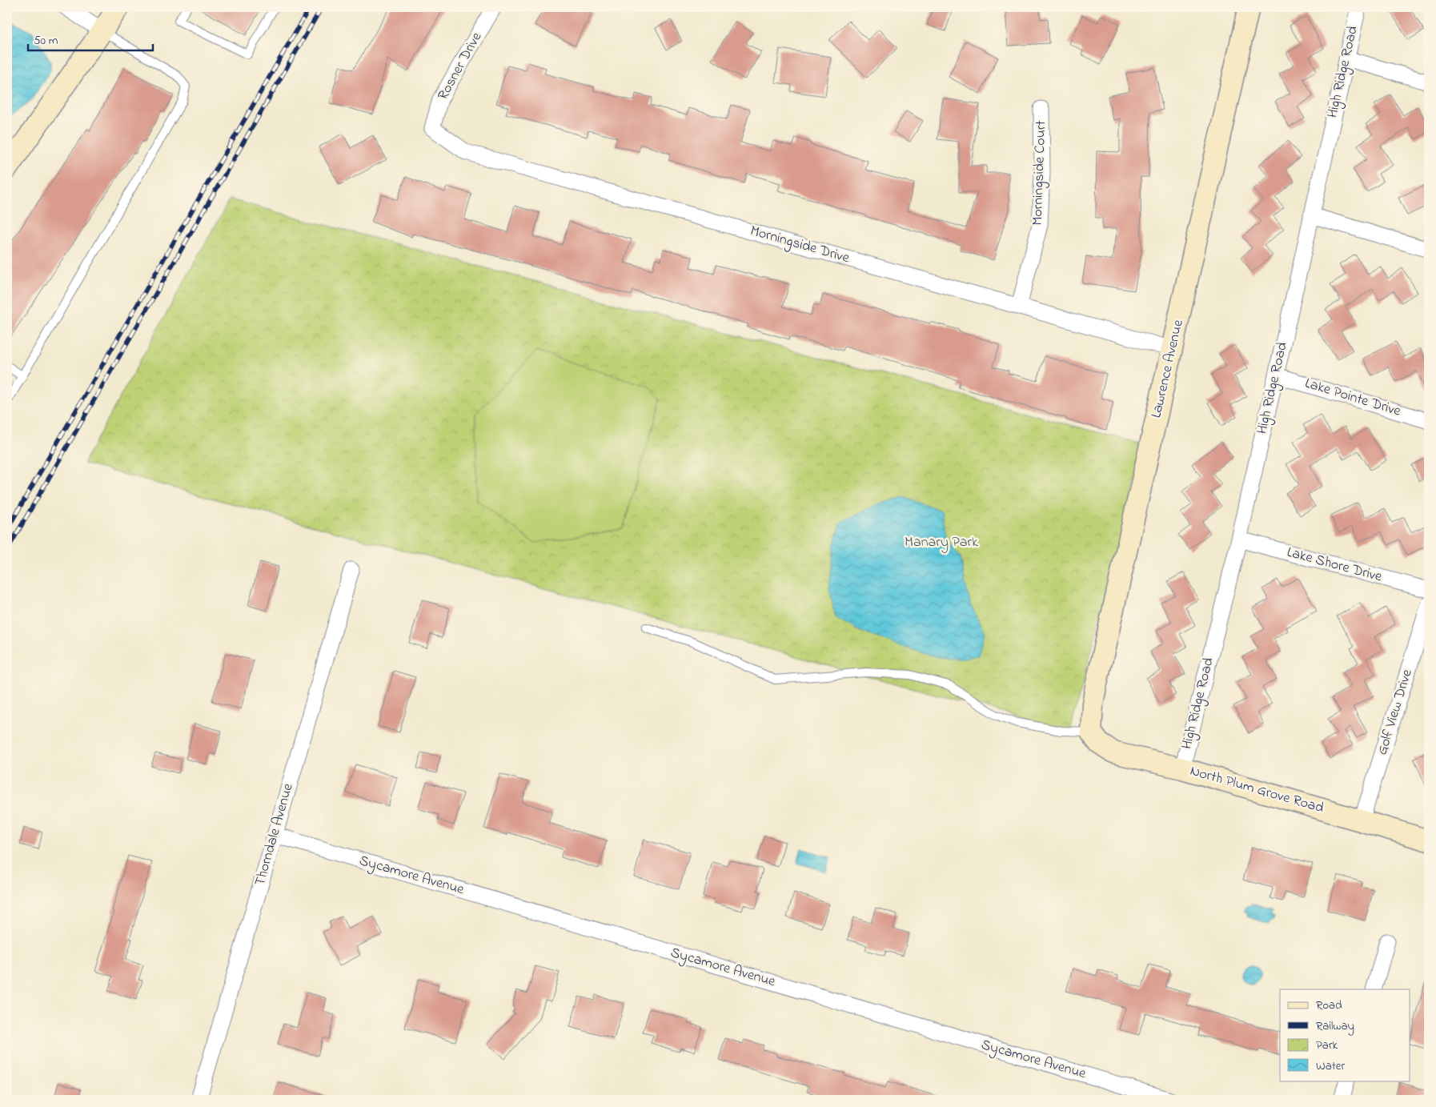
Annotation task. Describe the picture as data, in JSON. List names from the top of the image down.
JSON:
{
  "streets": {
    "street": [
      "Rosner Drive",
      "High Ridge Road",
      "Morningside Court",
      "Morningside Drive",
      "Lawrence Avenue",
      "Lake Pointe Drive",
      "Lake Shore Drive",
      "Golf View Drive",
      "North Plum Grove Road",
      "Thorndale Avenue",
      "Sycamore Avenue"
    ]
  },
  "crossings": [
    ["Rosner Drive", "Morningside Drive"],
    ["High Ridge Road", "Lake Pointe Drive"],
    ["High Ridge Road", "Lake Shore Drive"],
    ["High Ridge Road", "North Plum Grove Road"],
    ["Morningside Court", "Morningside Drive"],
    ["Morningside Drive", "Lawrence Avenue"],
    ["Lawrence Avenue", "North Plum Grove Road"],
    ["Golf View Drive", "North Plum Grove Road"],
    ["Thorndale Avenue", "Sycamore Avenue"]
  ],
  "parks": ["Manary Park"],
  "legend": [
    "Road",
    "Railway",
    "Park",
    "Water"
  ],
  "scale_bar": "50 m"
}
